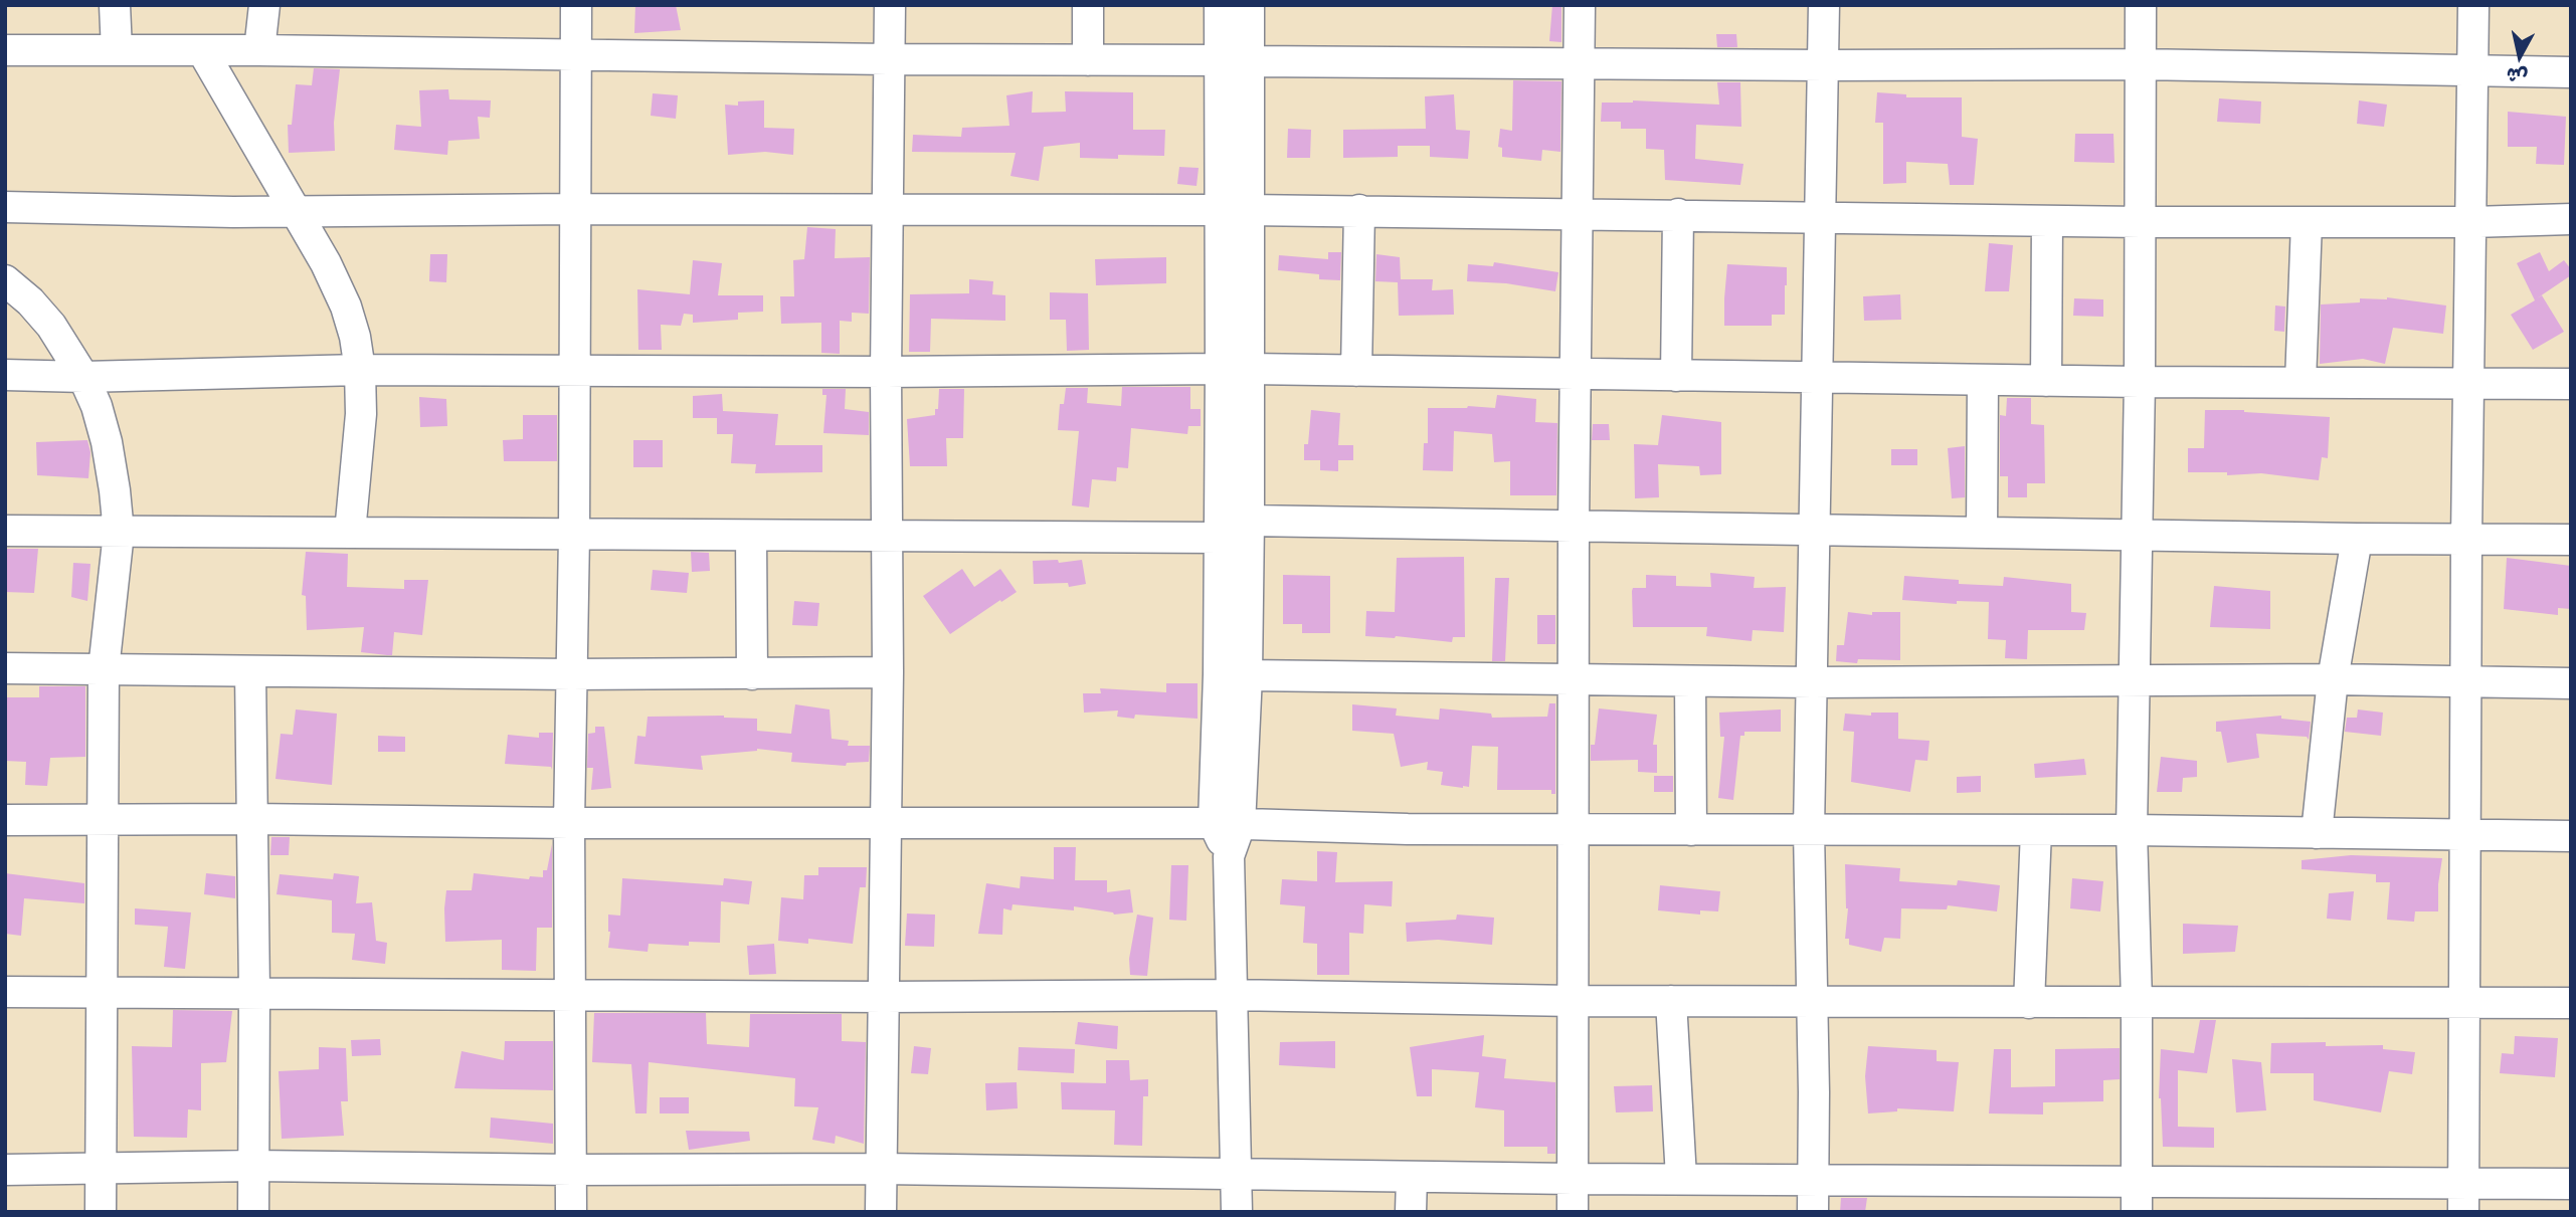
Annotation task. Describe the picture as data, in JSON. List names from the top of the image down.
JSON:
{
  "north": "bottom"
}
